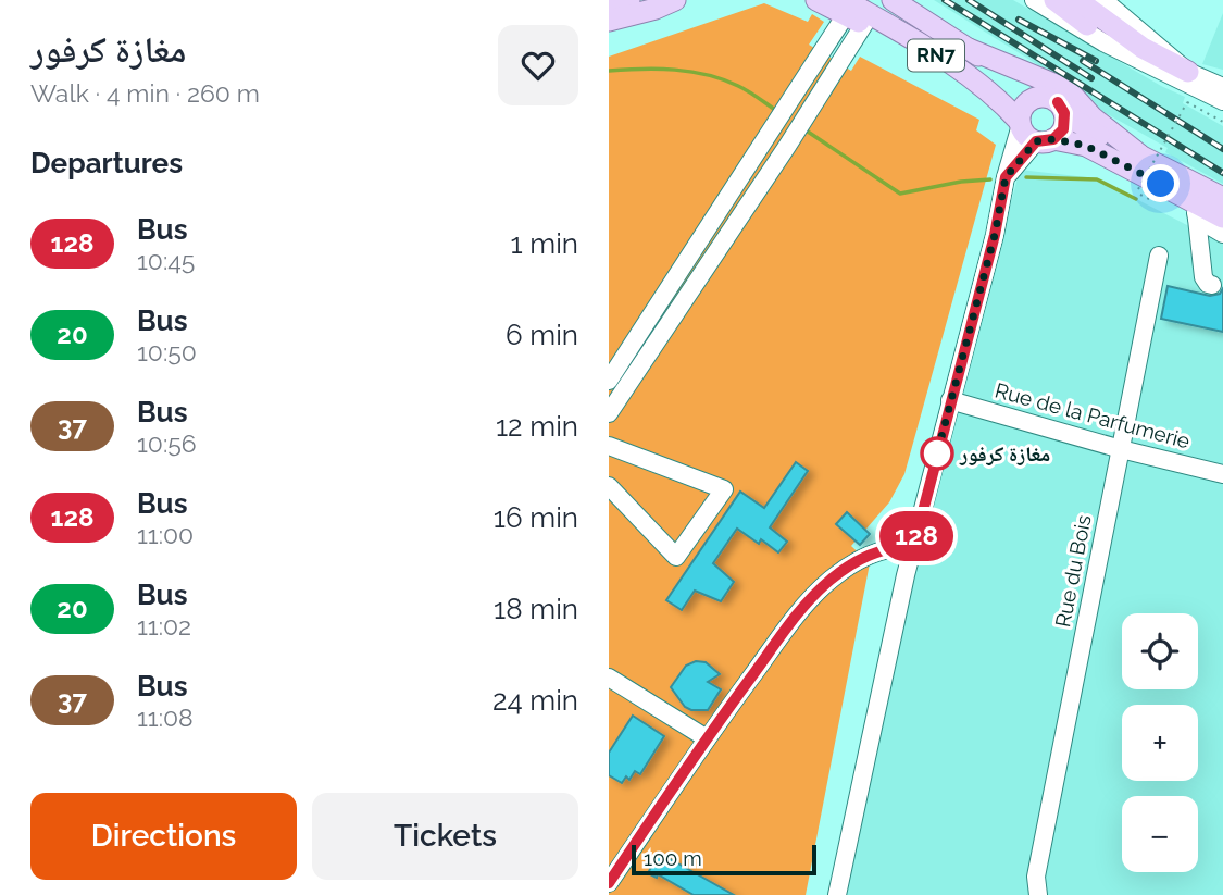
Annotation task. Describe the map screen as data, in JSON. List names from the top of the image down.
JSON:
{
  "streets": {
    "main road": ["RN7"],
    "street": ["Rue de la Parfumerie", "Rue du Bois"]
  },
  "crossings": [
    ["Rue de la Parfumerie", "Rue du Bois"]
  ],
  "places": ["مغازة كرفور"],
  "lines": ["bus line 128"],
  "scale_bar": "100 m",
  "page": {
    "heading": [
      ["مغازة كرفور", "Walk · 4 min · 260 m"],
      "Departures"
    ],
    "on_map": "128",
    "list": [
      {
        "mark": "128",
        "name": "Bus",
        "note": "10:45",
        "value": "1 min"
      },
      {
        "mark": "20",
        "name": "Bus",
        "note": "10:50",
        "value": "6 min"
      },
      {
        "mark": "37",
        "name": "Bus",
        "note": "10:56",
        "value": "12 min"
      },
      {
        "mark": "128",
        "name": "Bus",
        "note": "11:00",
        "value": "16 min"
      },
      {
        "mark": "20",
        "name": "Bus",
        "note": "11:02",
        "value": "18 min"
      },
      {
        "mark": "37",
        "name": "Bus",
        "note": "11:08",
        "value": "24 min"
      }
    ],
    "map_buttons": ["+", "−"],
    "buttons": ["Directions", "Tickets"],
    "scale": "100 m"
  }
}
